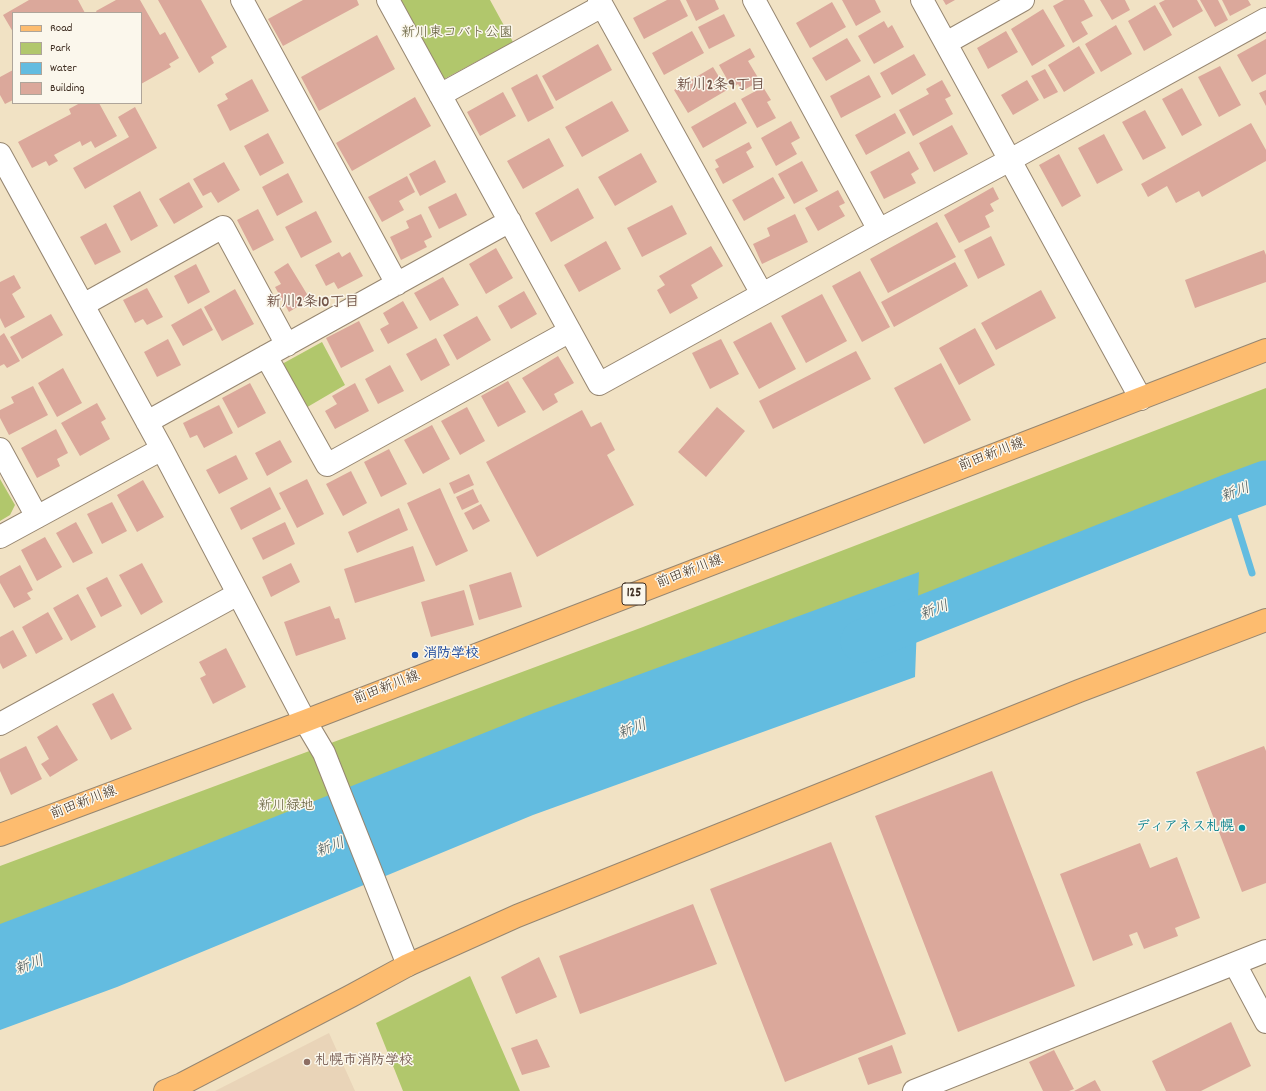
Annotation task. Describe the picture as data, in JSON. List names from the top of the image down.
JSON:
{
  "streets": {
    "main road": ["前田新川線", "125"]
  },
  "districts": ["新川2条9丁目", "新川2条10丁目"],
  "water": ["新川"],
  "parks": ["新川東コバト公園", "新川緑地"],
  "places": ["消防学校", "ディアネス札幌", "札幌市消防学校"],
  "legend": [
    "Road",
    "Park",
    "Water",
    "Building"
  ]
}
